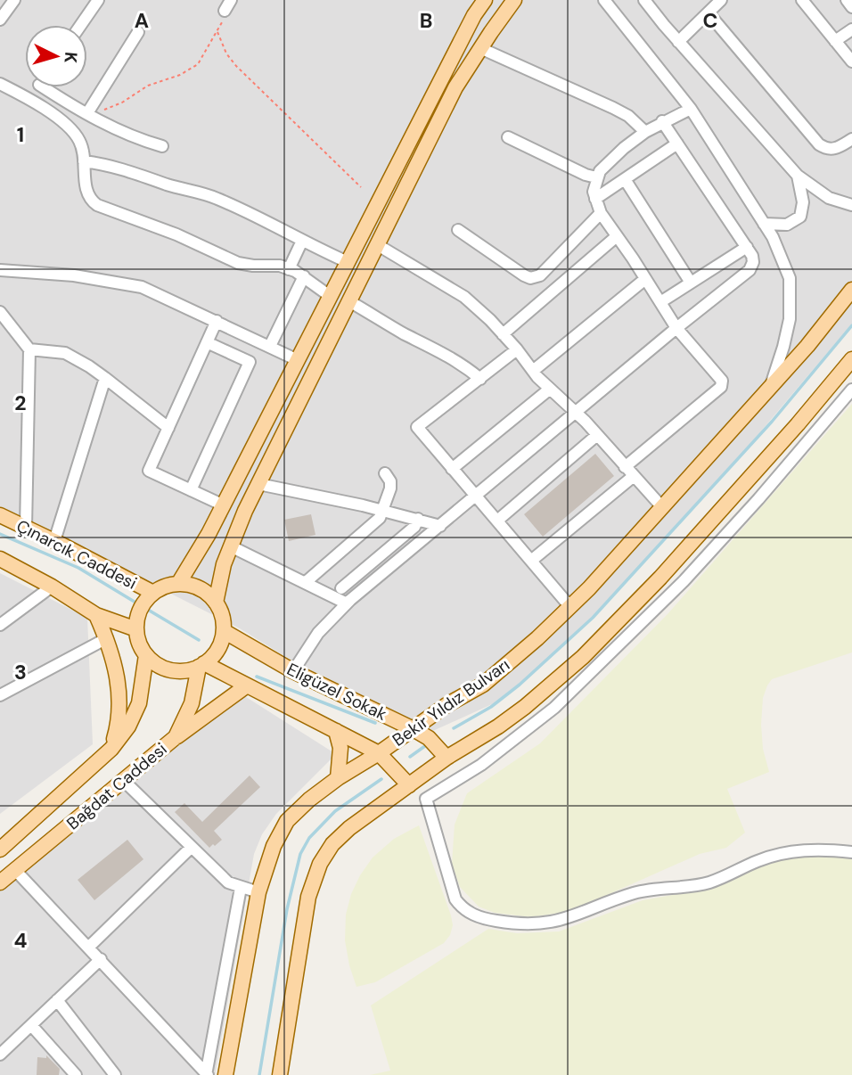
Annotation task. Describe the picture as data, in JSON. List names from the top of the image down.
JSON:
{
  "streets": {
    "main road": [
      "Çınarcık Caddesi",
      "Eligüzel Sokak",
      "Bekir Yıldız Bulvarı",
      "Bağdat Caddesi"
    ]
  },
  "crossings": [
    ["Çınarcık Caddesi", "Eligüzel Sokak"],
    ["Çınarcık Caddesi", "Bağdat Caddesi"],
    ["Eligüzel Sokak", "Bekir Yıldız Bulvarı"],
    ["Eligüzel Sokak", "Bağdat Caddesi"]
  ],
  "north": "right",
  "grid": {
    "columns": ["A", "B", "C"],
    "rows": [
      "1",
      "2",
      "3",
      "4"
    ]
  }
}
